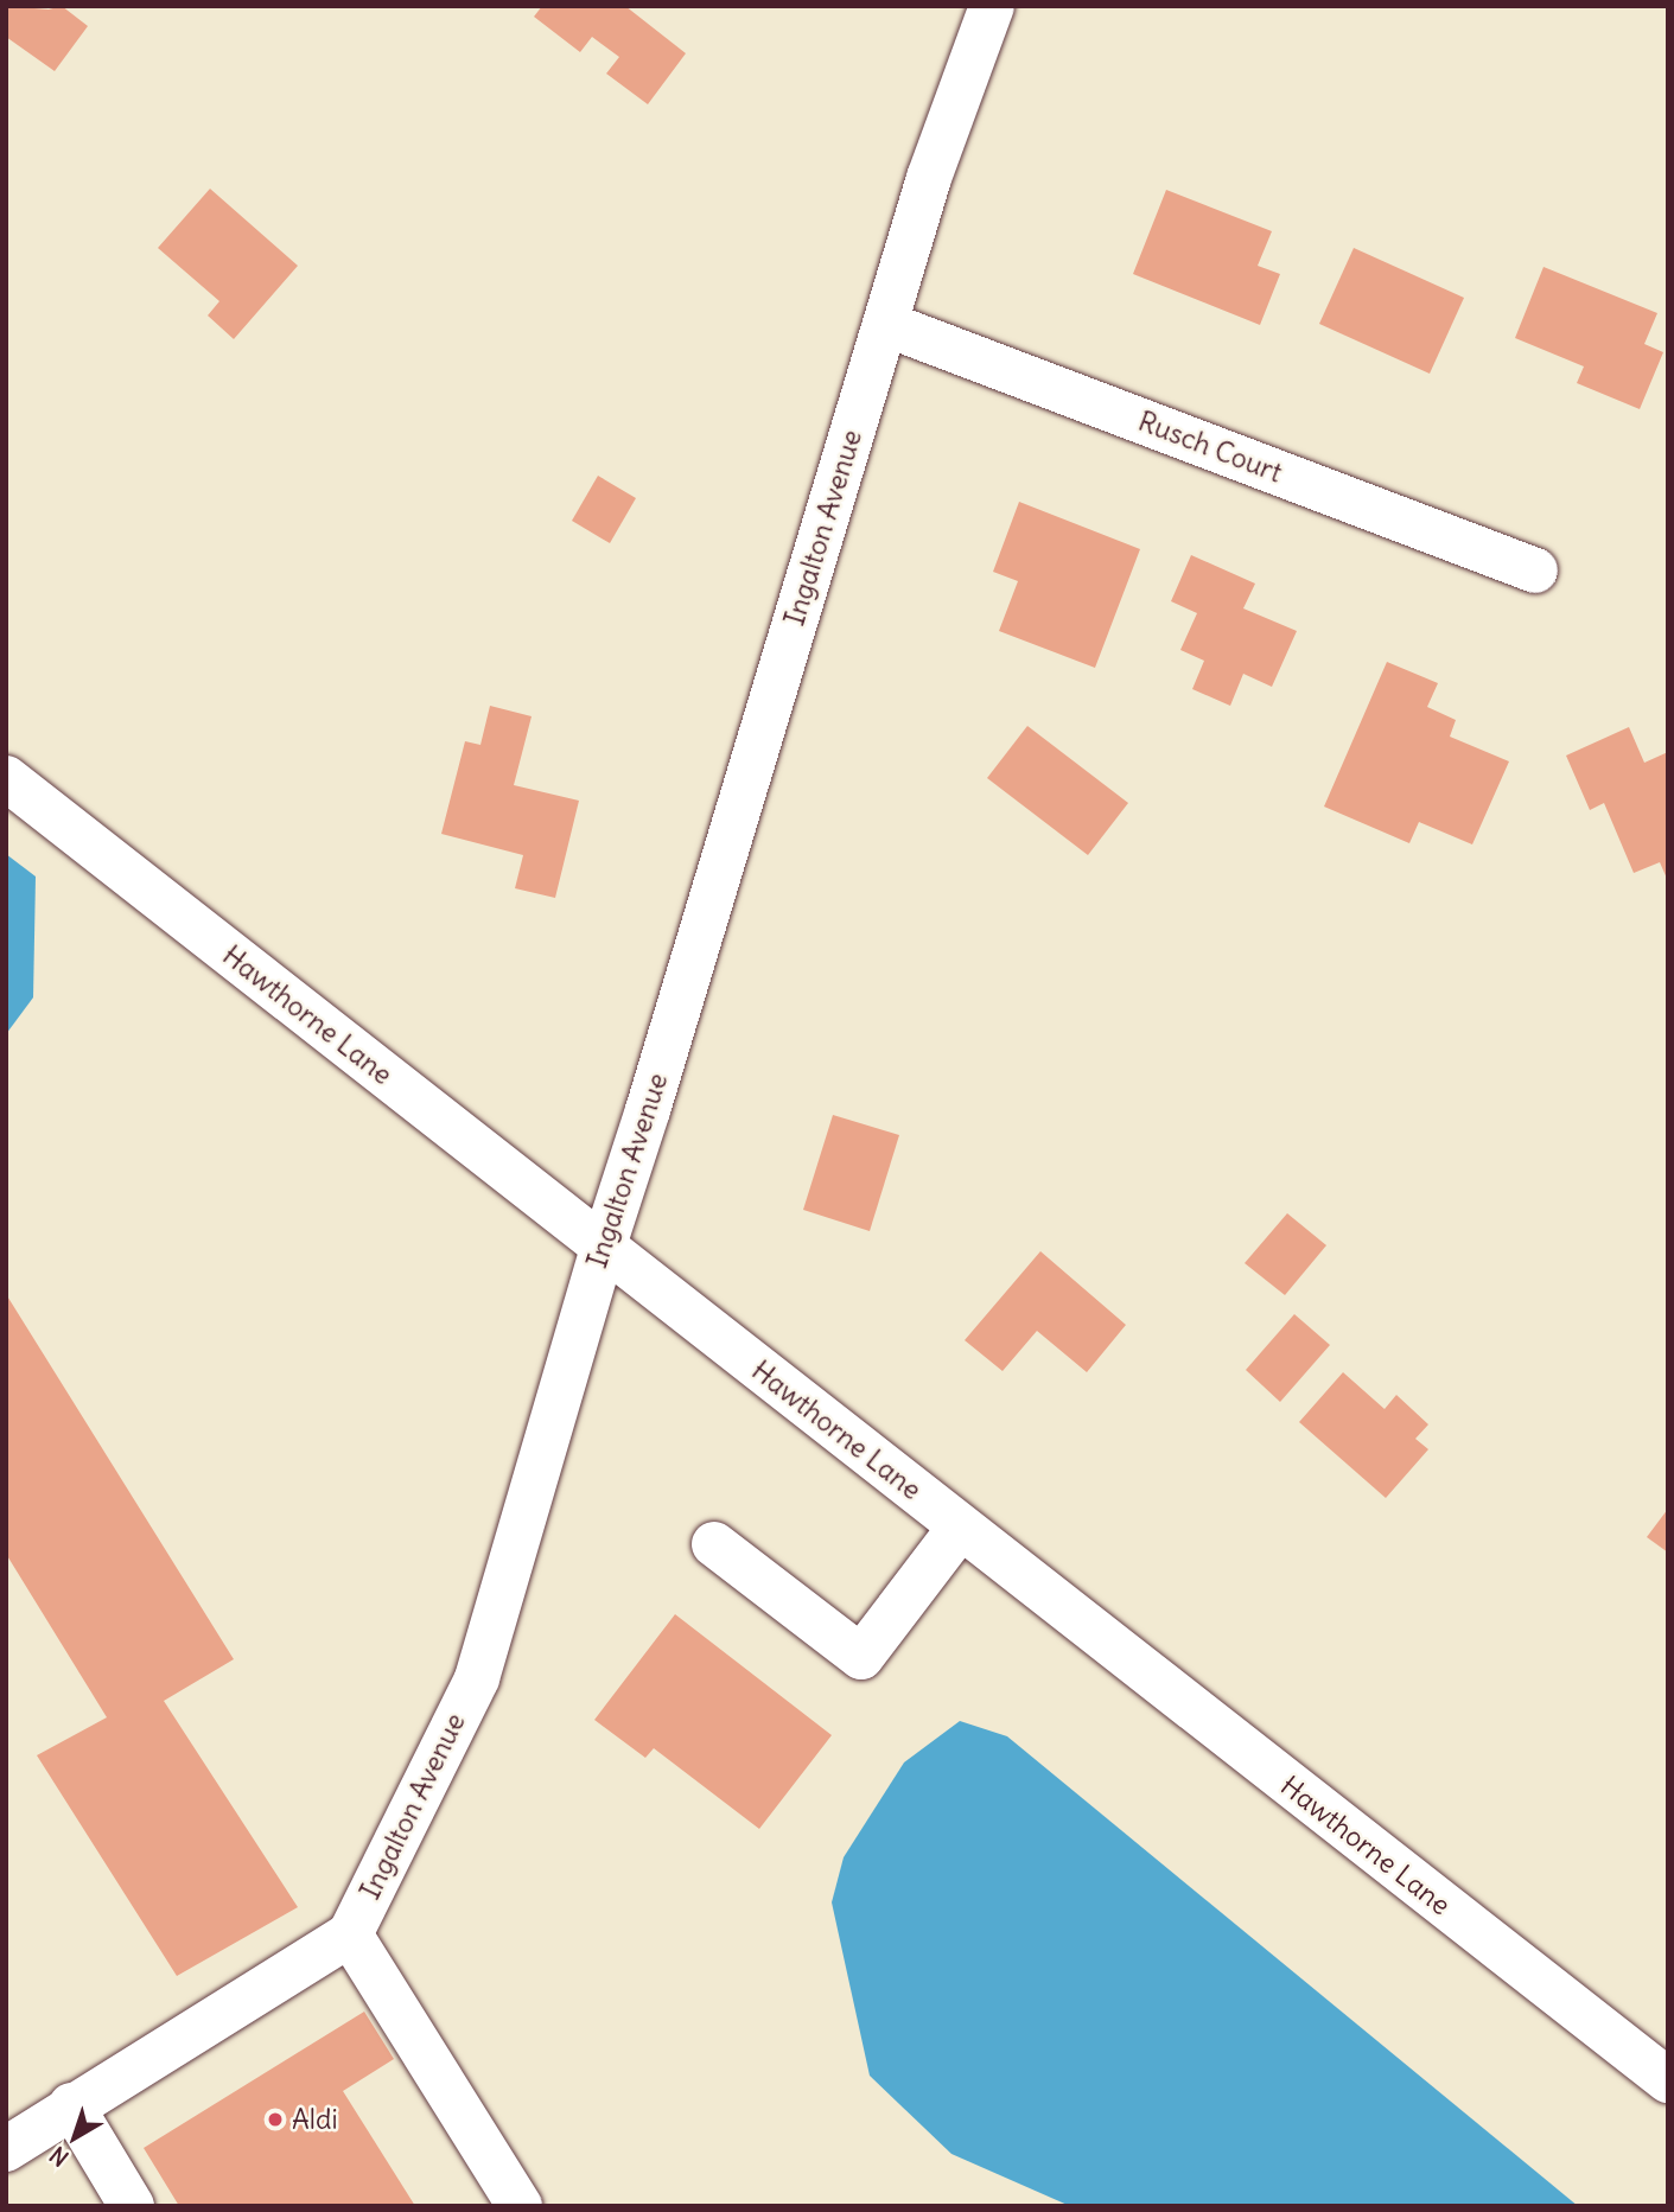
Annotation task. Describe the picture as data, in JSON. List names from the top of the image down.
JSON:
{
  "streets": {
    "street": ["Rusch Court", "Ingalton Avenue", "Hawthorne Lane"]
  },
  "crossings": [
    ["Rusch Court", "Ingalton Avenue"],
    ["Ingalton Avenue", "Hawthorne Lane"]
  ],
  "places": ["Aldi"],
  "north": "bottom left"
}
